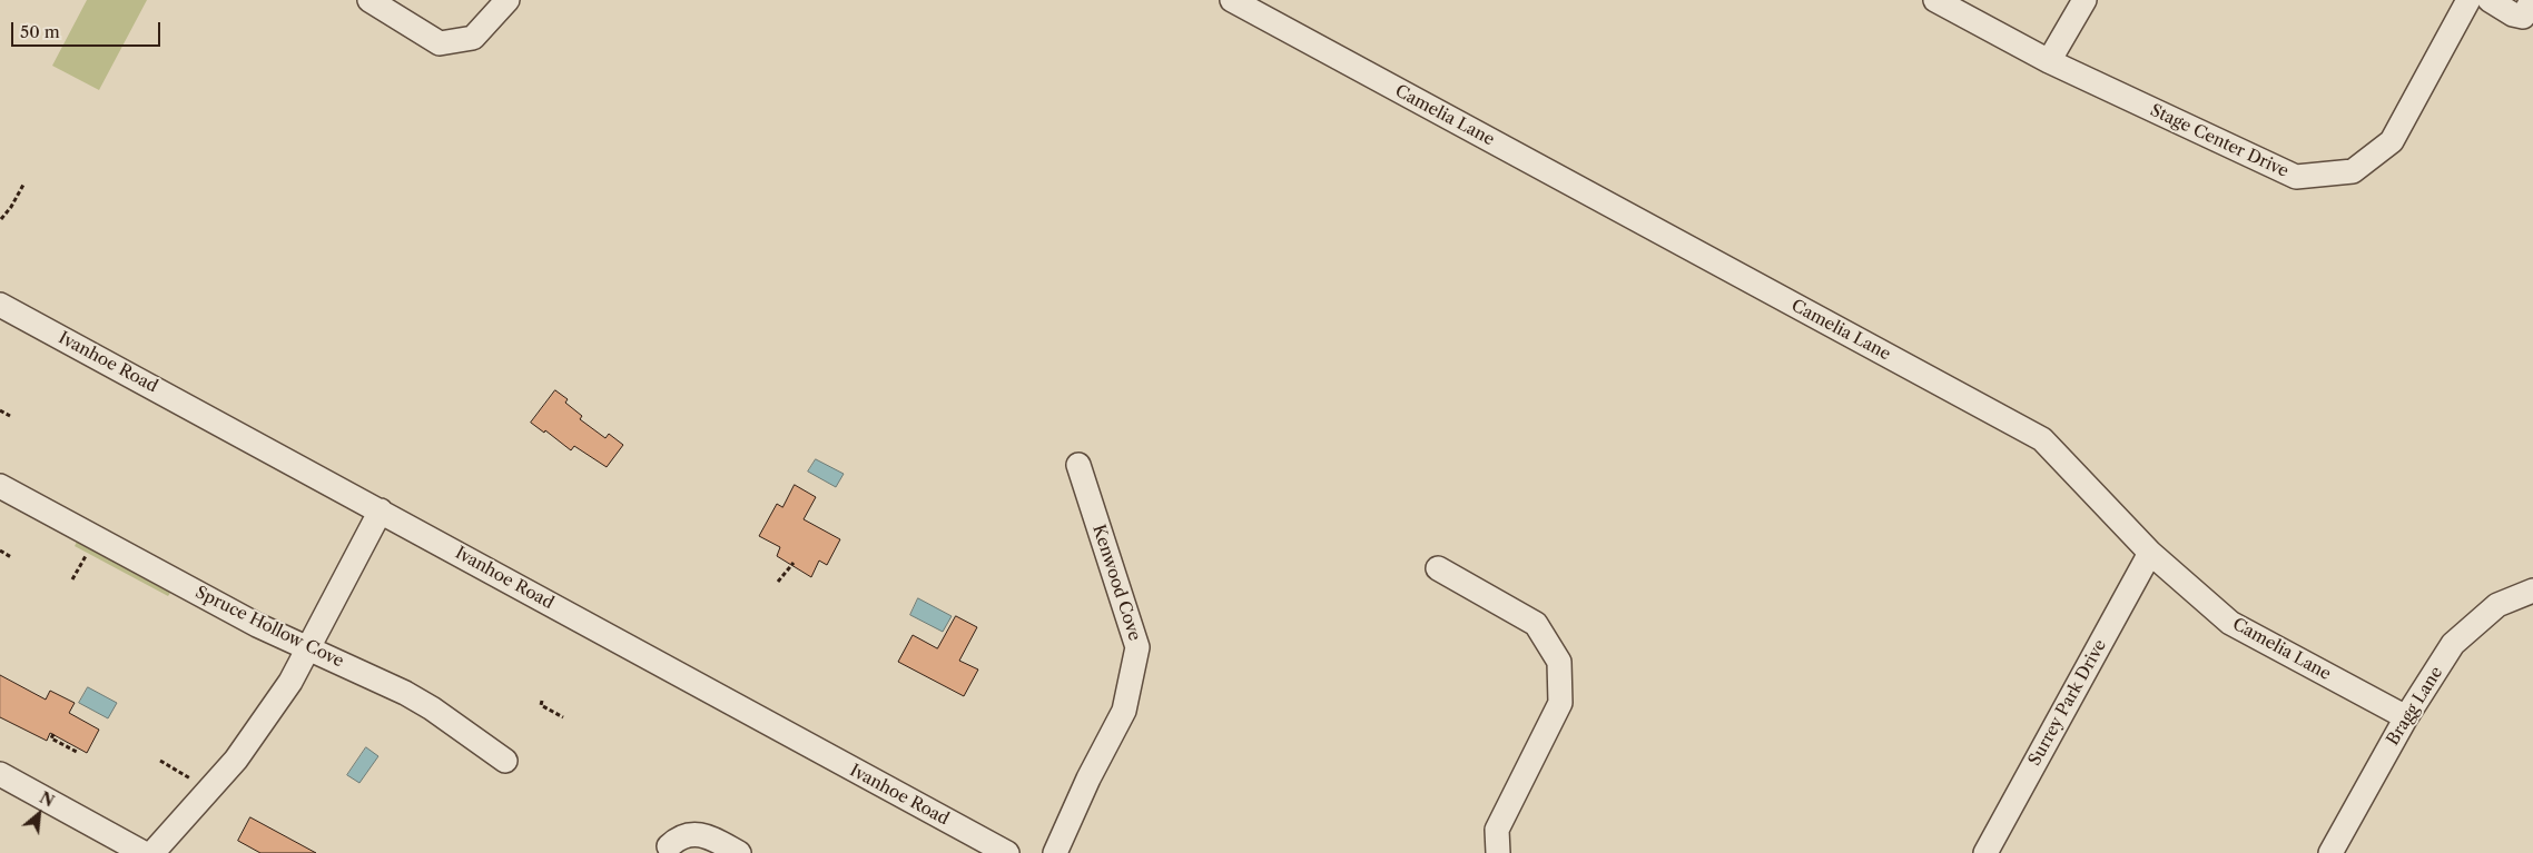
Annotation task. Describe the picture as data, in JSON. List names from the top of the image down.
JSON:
{
  "streets": {
    "street": [
      "Camelia Lane",
      "Stage Center Drive",
      "Ivanhoe Road",
      "Kenwood Cove",
      "Spruce Hollow Cove",
      "Surrey Park Drive",
      "Bragg Lane"
    ]
  },
  "crossings": [
    ["Camelia Lane", "Surrey Park Drive"],
    ["Camelia Lane", "Bragg Lane"]
  ],
  "scale_bar": "50 m",
  "north": "top right"
}
